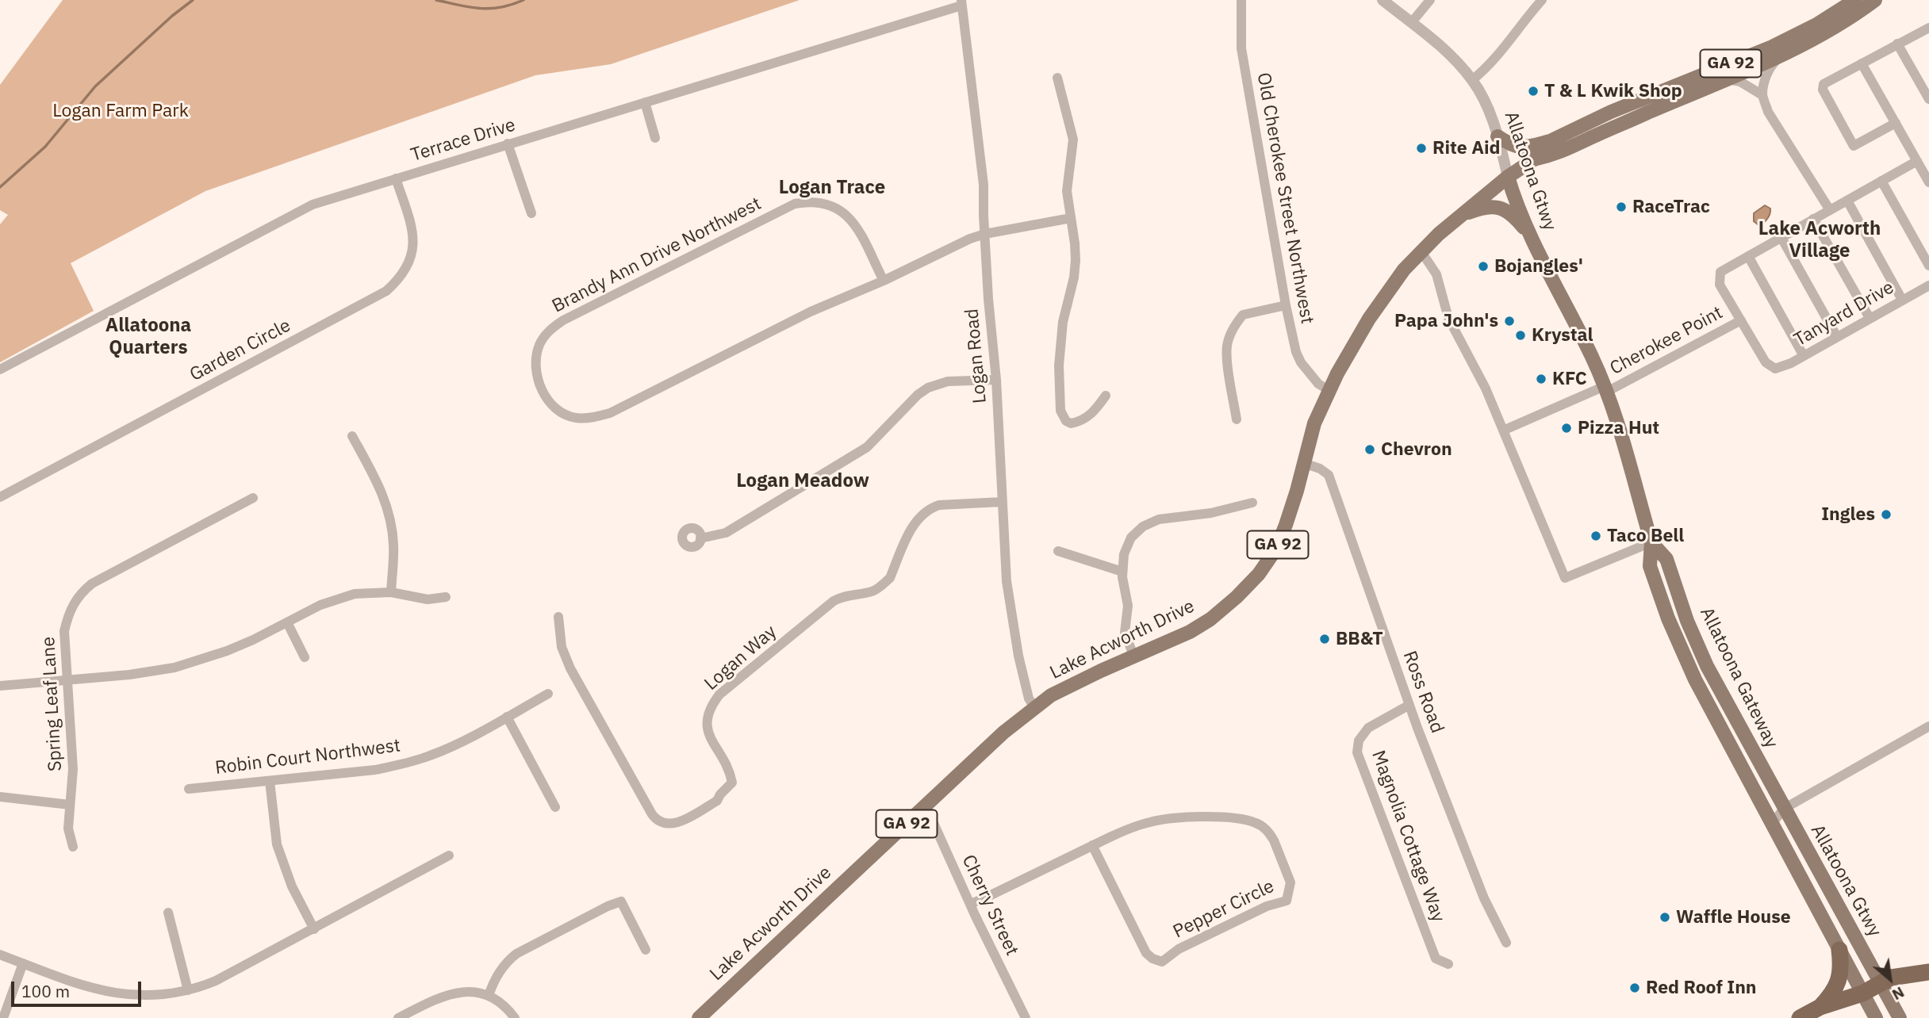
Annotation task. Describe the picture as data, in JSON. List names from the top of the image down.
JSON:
{
  "streets": {
    "main road": [
      "GA 92",
      "Allatoona Gtwy",
      "Lake Acworth Drive",
      "Allatoona Gateway"
    ],
    "street": [
      "Terrace Drive",
      "Old Cherokee Street Northwest",
      "Brandy Ann Drive Northwest",
      "Tanyard Drive",
      "Cherokee Point",
      "Garden Circle",
      "Logan Road",
      "Logan Way",
      "Ross Road",
      "Spring Leaf Lane",
      "Robin Court Northwest",
      "Magnolia Cottage Way",
      "Cherry Street",
      "Pepper Circle"
    ]
  },
  "crossings": [
    ["Terrace Drive", "Garden Circle"],
    ["Terrace Drive", "Logan Road"],
    ["Allatoona Gtwy", "Cherokee Point"],
    ["Allatoona Gtwy", "Lake Acworth Drive"],
    ["Allatoona Gtwy", "Allatoona Gateway"],
    ["Old Cherokee Street Northwest", "Lake Acworth Drive"],
    ["Brandy Ann Drive Northwest", "Logan Road"],
    ["Tanyard Drive", "Cherokee Point"],
    ["Logan Road", "Lake Acworth Drive"],
    ["Logan Road", "Logan Way"],
    ["Lake Acworth Drive", "Ross Road"],
    ["Lake Acworth Drive", "Cherry Street"],
    ["Ross Road", "Magnolia Cottage Way"],
    ["Cherry Street", "Pepper Circle"]
  ],
  "districts": [
    "Logan Trace",
    "Lake Acworth Village",
    "Allatoona Quarters",
    "Logan Meadow"
  ],
  "parks": ["Logan Farm Park"],
  "places": [
    "T & L Kwik Shop",
    "Rite Aid",
    "RaceTrac",
    "Bojangles'",
    "Papa John's",
    "Krystal",
    "KFC",
    "Pizza Hut",
    "Chevron",
    "Ingles",
    "Taco Bell",
    "BB&T",
    "Waffle House",
    "Red Roof Inn"
  ],
  "scale_bar": "100 m",
  "north": "bottom right"
}
